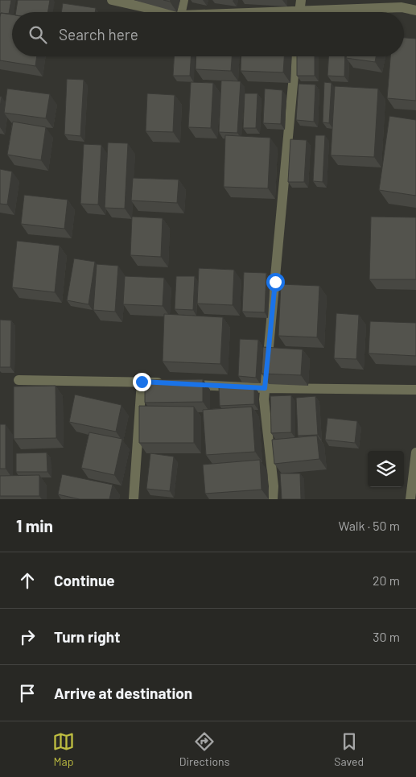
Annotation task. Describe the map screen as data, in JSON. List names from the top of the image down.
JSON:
{
  "page": {
    "search": "Search here",
    "heading": ["1 min", "Walk · 50 m"],
    "list": [
      ["Continue", "20 m"],
      ["Turn right", "30 m"],
      "Arrive at destination"
    ],
    "nav": ["Map", "Directions", "Saved"]
  }
}
